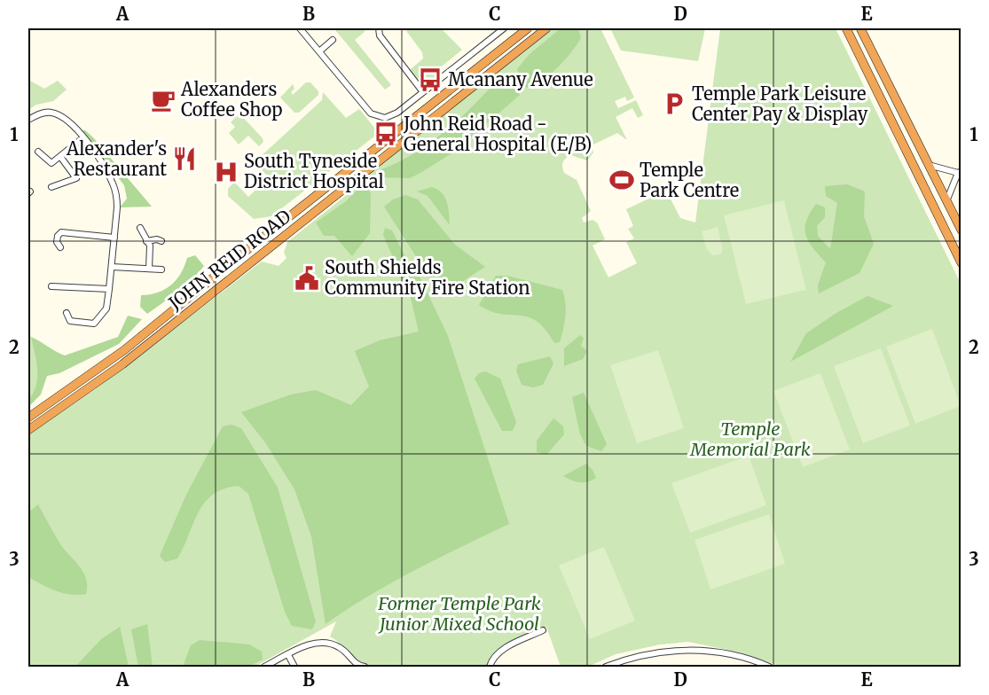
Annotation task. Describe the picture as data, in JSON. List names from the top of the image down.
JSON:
{
  "streets": {
    "highway": ["JOHN REID ROAD"]
  },
  "parks": ["Temple Memorial Park", "Former Temple Park Junior Mixed School"],
  "places": {
    "bus stop": ["Mcanany Avenue", "John Reid Road - General Hospital (E/B)"],
    "cafe": ["Alexanders Coffee Shop"],
    "parking": ["Temple Park Leisure Center Pay & Display"],
    "restaurant": ["Alexander's Restaurant"],
    "hospital": ["South Tyneside District Hospital"],
    "sports": ["Temple Park Centre"],
    "public building": ["South Shields Community Fire Station"]
  },
  "grid": {
    "columns": [
      "A",
      "B",
      "C",
      "D",
      "E"
    ],
    "rows": ["1", "2", "3"]
  }
}
